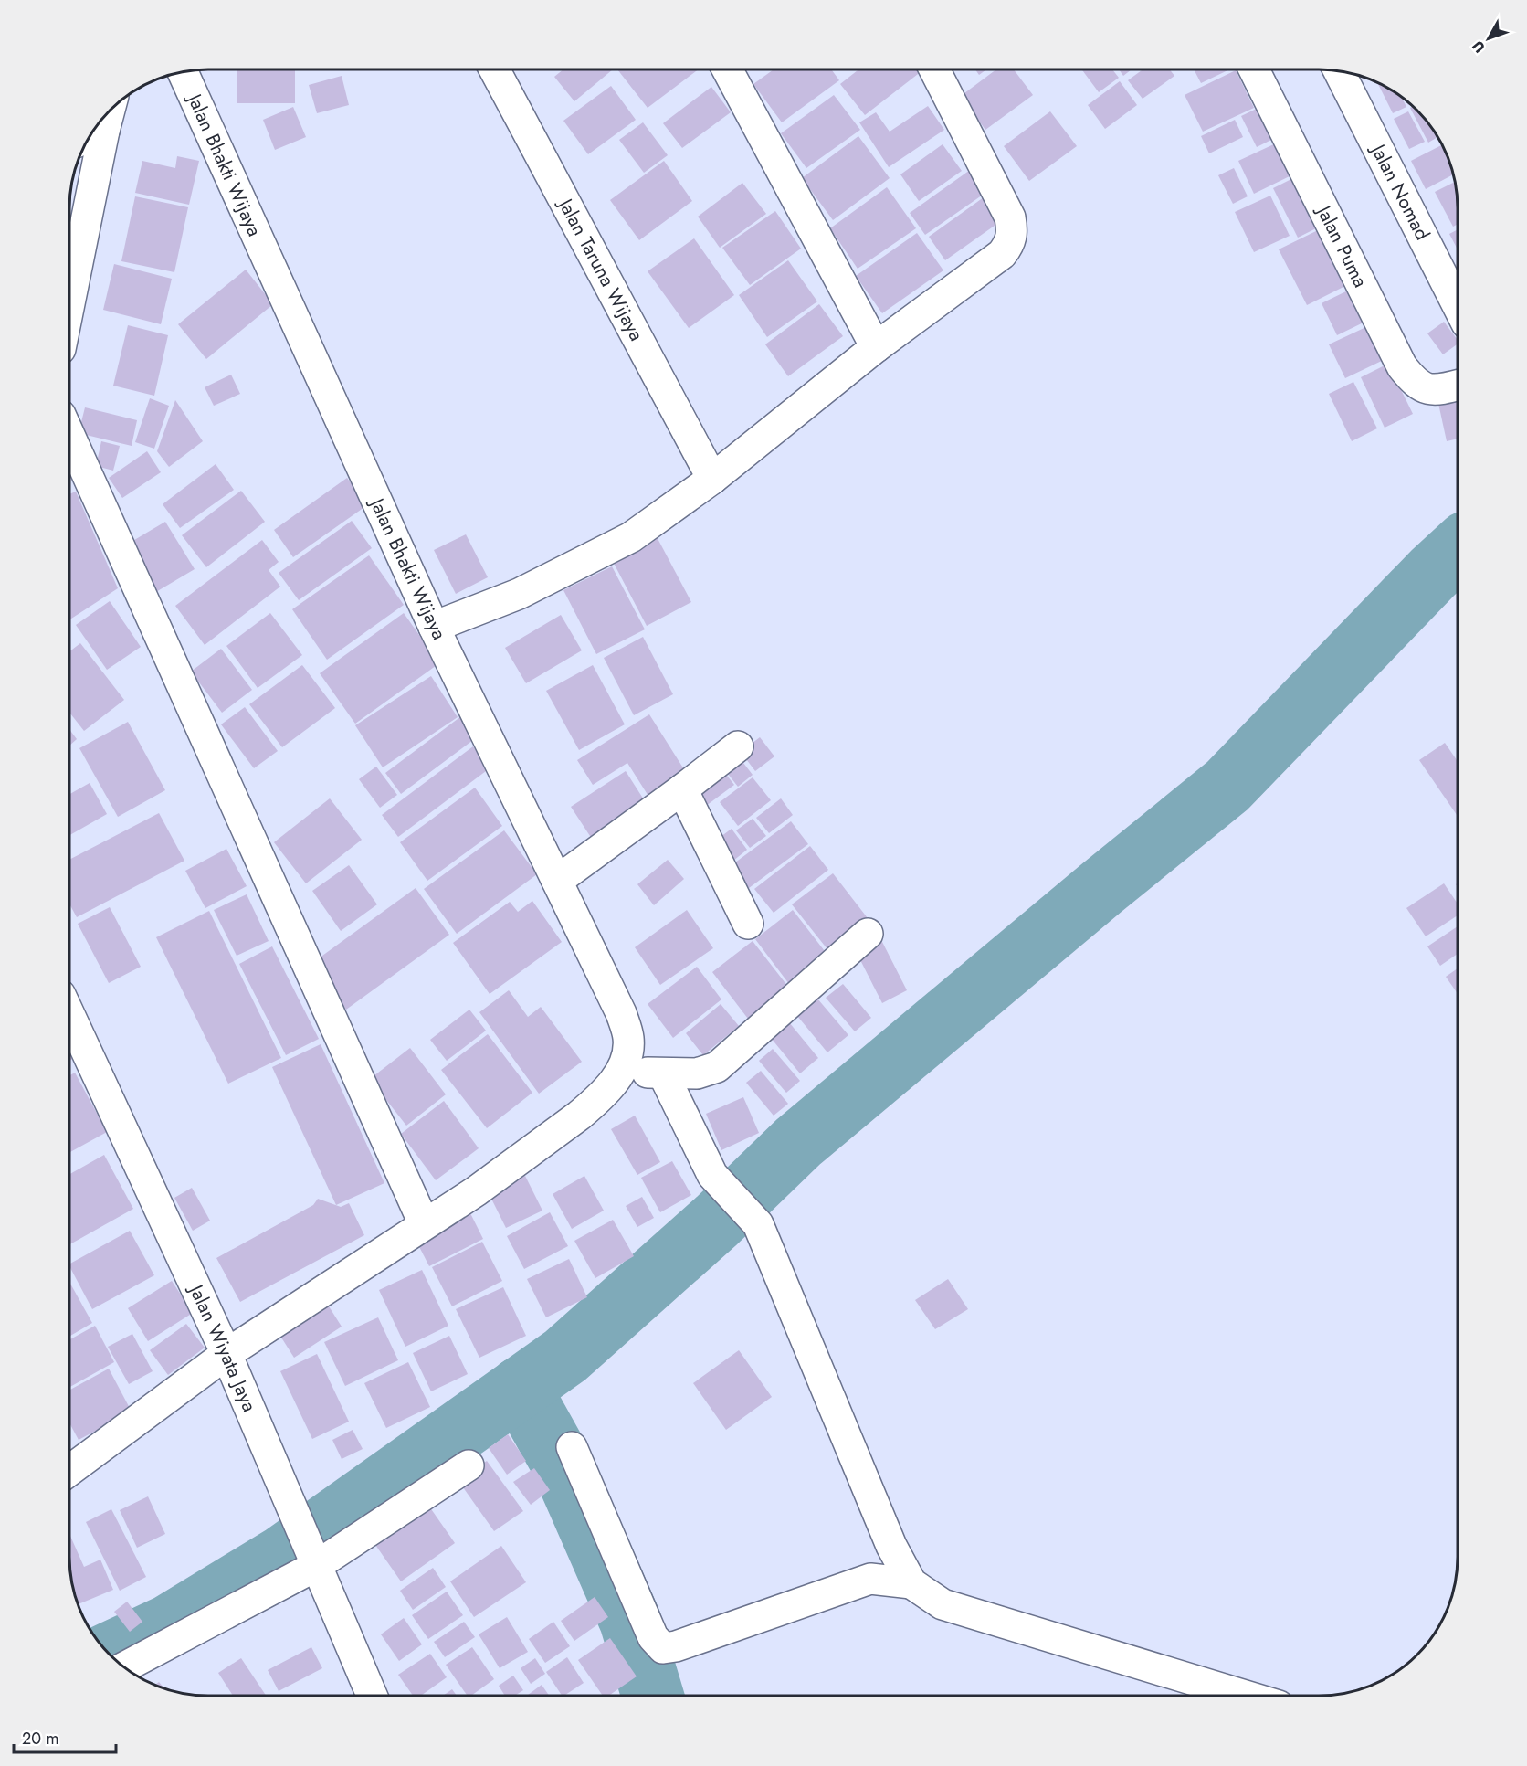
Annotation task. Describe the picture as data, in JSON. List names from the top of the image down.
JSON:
{
  "streets": {
    "street": [
      "Jalan Bhakti Wijaya",
      "Jalan Nomad",
      "Jalan Puma",
      "Jalan Taruna Wijaya",
      "Jalan Wiyata Jaya"
    ]
  },
  "scale_bar": "20 m",
  "north": "bottom left"
}
